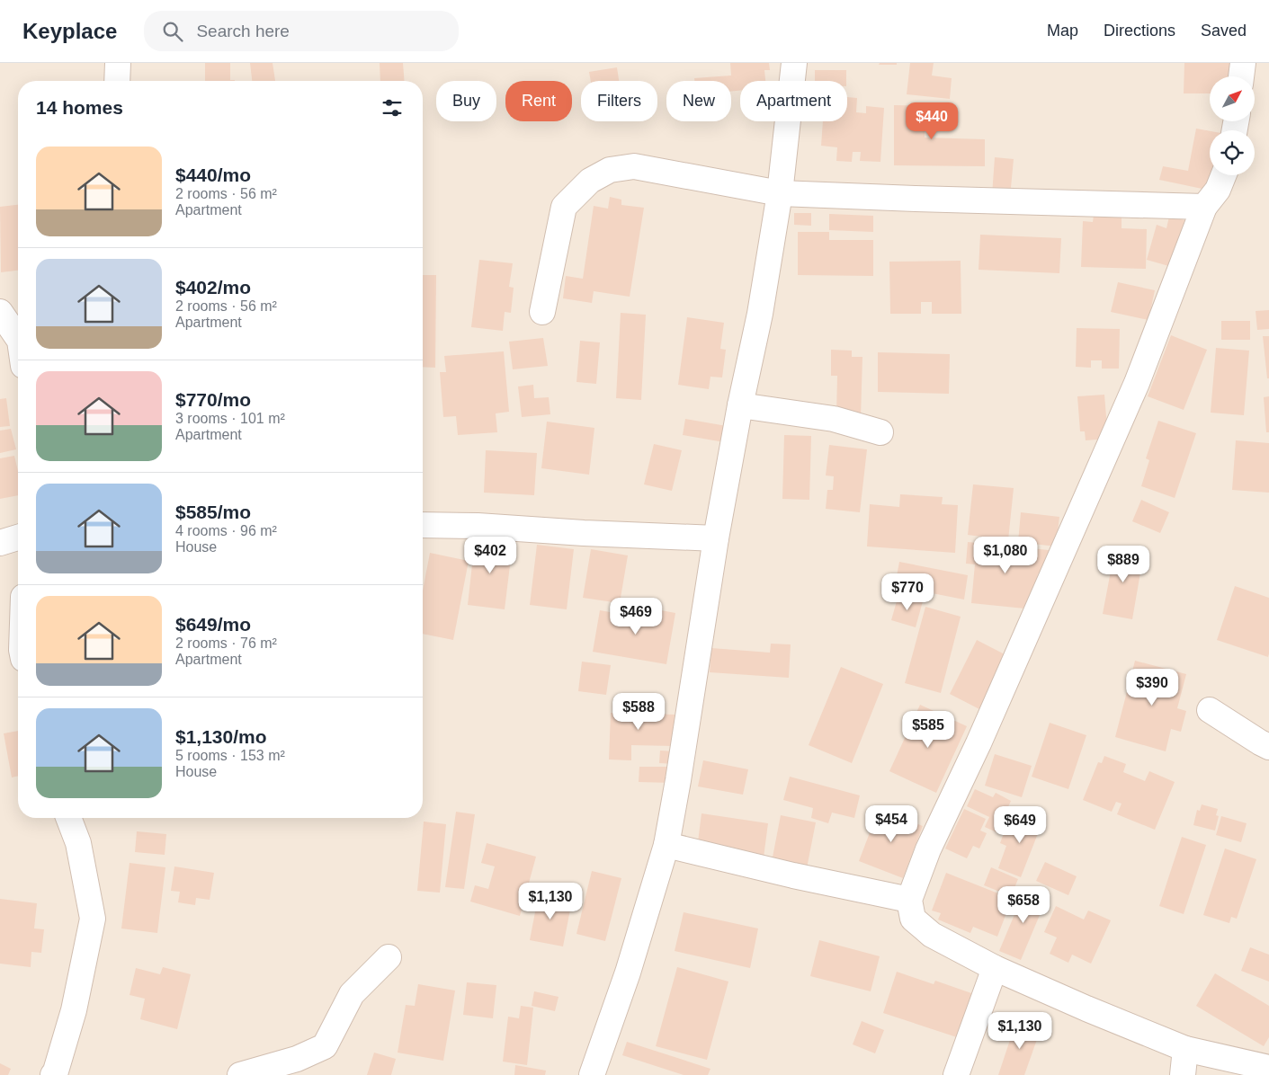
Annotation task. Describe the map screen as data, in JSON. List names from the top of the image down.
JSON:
{
  "north": "top right",
  "page": {
    "header": "Keyplace",
    "search": "Search here",
    "nav": ["Map", "Directions", "Saved"],
    "chip": [
      "Buy",
      "Rent",
      "Filters",
      "New",
      "Apartment"
    ],
    "heading": "14 homes",
    "price": [
      "$440",
      "$402",
      "$1,080",
      "$889",
      "$770",
      "$469",
      "$390",
      "$588",
      "$585",
      "$454",
      "$649",
      "$1,130",
      "$658",
      "$1,130"
    ],
    "list": [
      {
        "name": "$440/mo",
        "note": "2 rooms · 56 m² · Apartment"
      },
      {
        "name": "$402/mo",
        "note": "2 rooms · 56 m² · Apartment"
      },
      {
        "name": "$770/mo",
        "note": "3 rooms · 101 m² · Apartment"
      },
      {
        "name": "$585/mo",
        "note": "4 rooms · 96 m² · House"
      },
      {
        "name": "$649/mo",
        "note": "2 rooms · 76 m² · Apartment"
      },
      {
        "name": "$1,130/mo",
        "note": "5 rooms · 153 m² · House"
      }
    ]
  }
}
